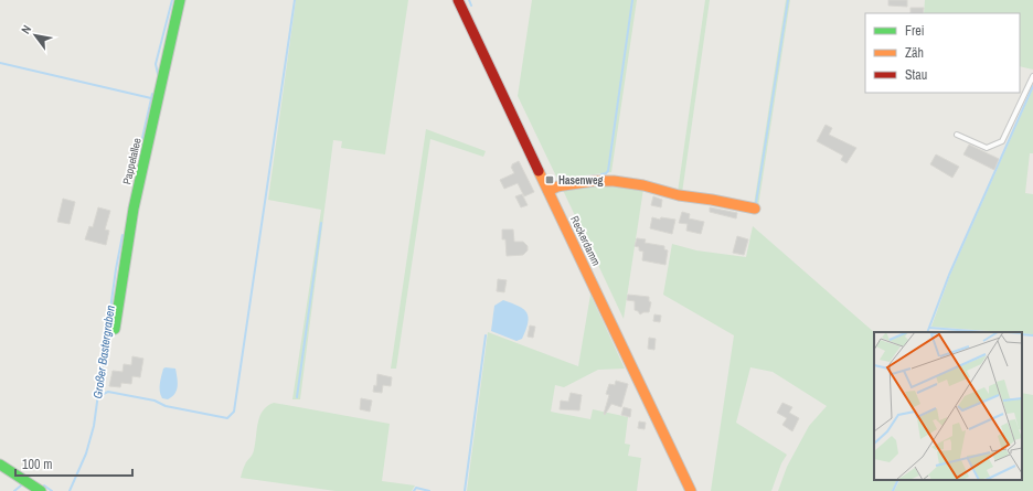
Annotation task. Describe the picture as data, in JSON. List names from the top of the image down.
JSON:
{
  "streets": {
    "street": ["Pappelallee", "Reckerdamm"]
  },
  "water": ["Großer Bastergraben"],
  "places": {
    "transit": ["Hasenweg"]
  },
  "legend": ["Frei", "Zäh", "Stau"],
  "scale_bar": "100 m",
  "north": "top left"
}
